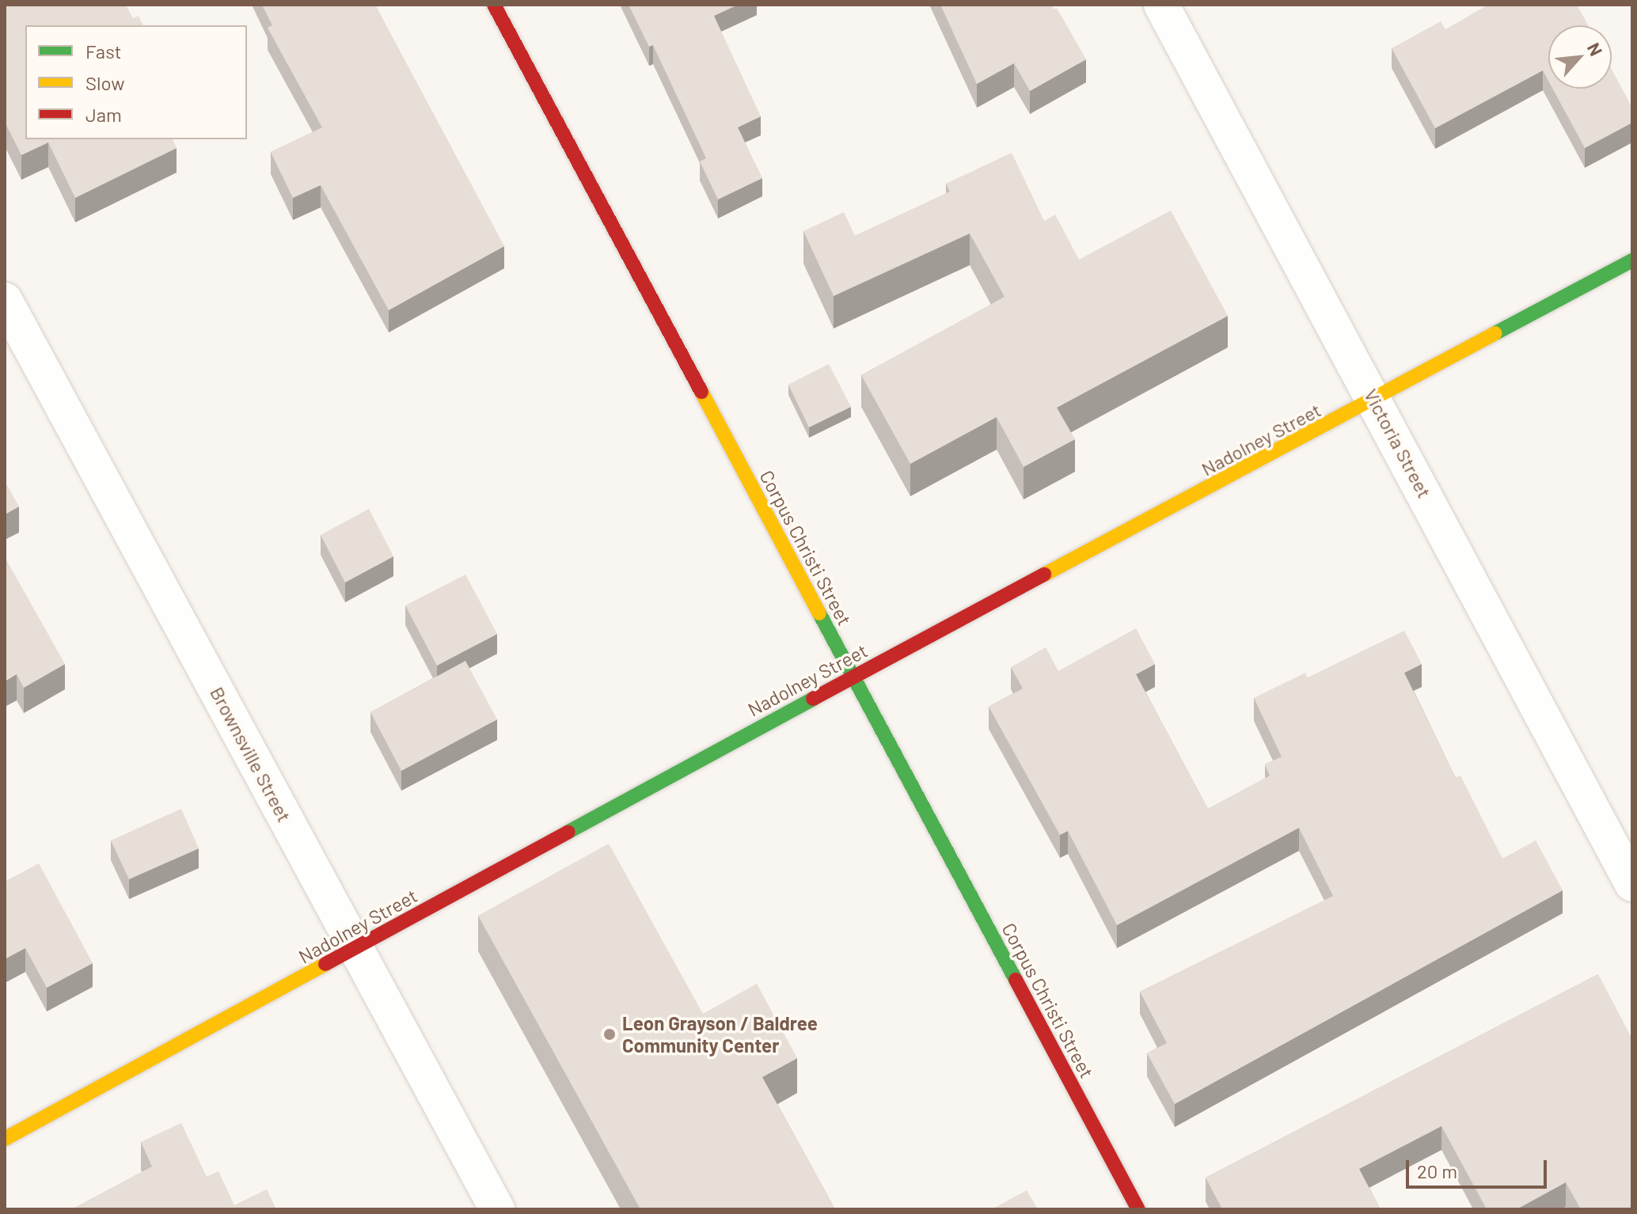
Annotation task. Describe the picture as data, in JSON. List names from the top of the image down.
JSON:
{
  "streets": {
    "street": [
      "Nadolney Street",
      "Victoria Street",
      "Corpus Christi Street",
      "Brownsville Street"
    ]
  },
  "crossings": [
    ["Nadolney Street", "Victoria Street"],
    ["Nadolney Street", "Corpus Christi Street"],
    ["Nadolney Street", "Brownsville Street"]
  ],
  "places": ["Leon Grayson / Baldree Community Center"],
  "legend": ["Fast", "Slow", "Jam"],
  "scale_bar": "20 m",
  "north": "top right"
}
